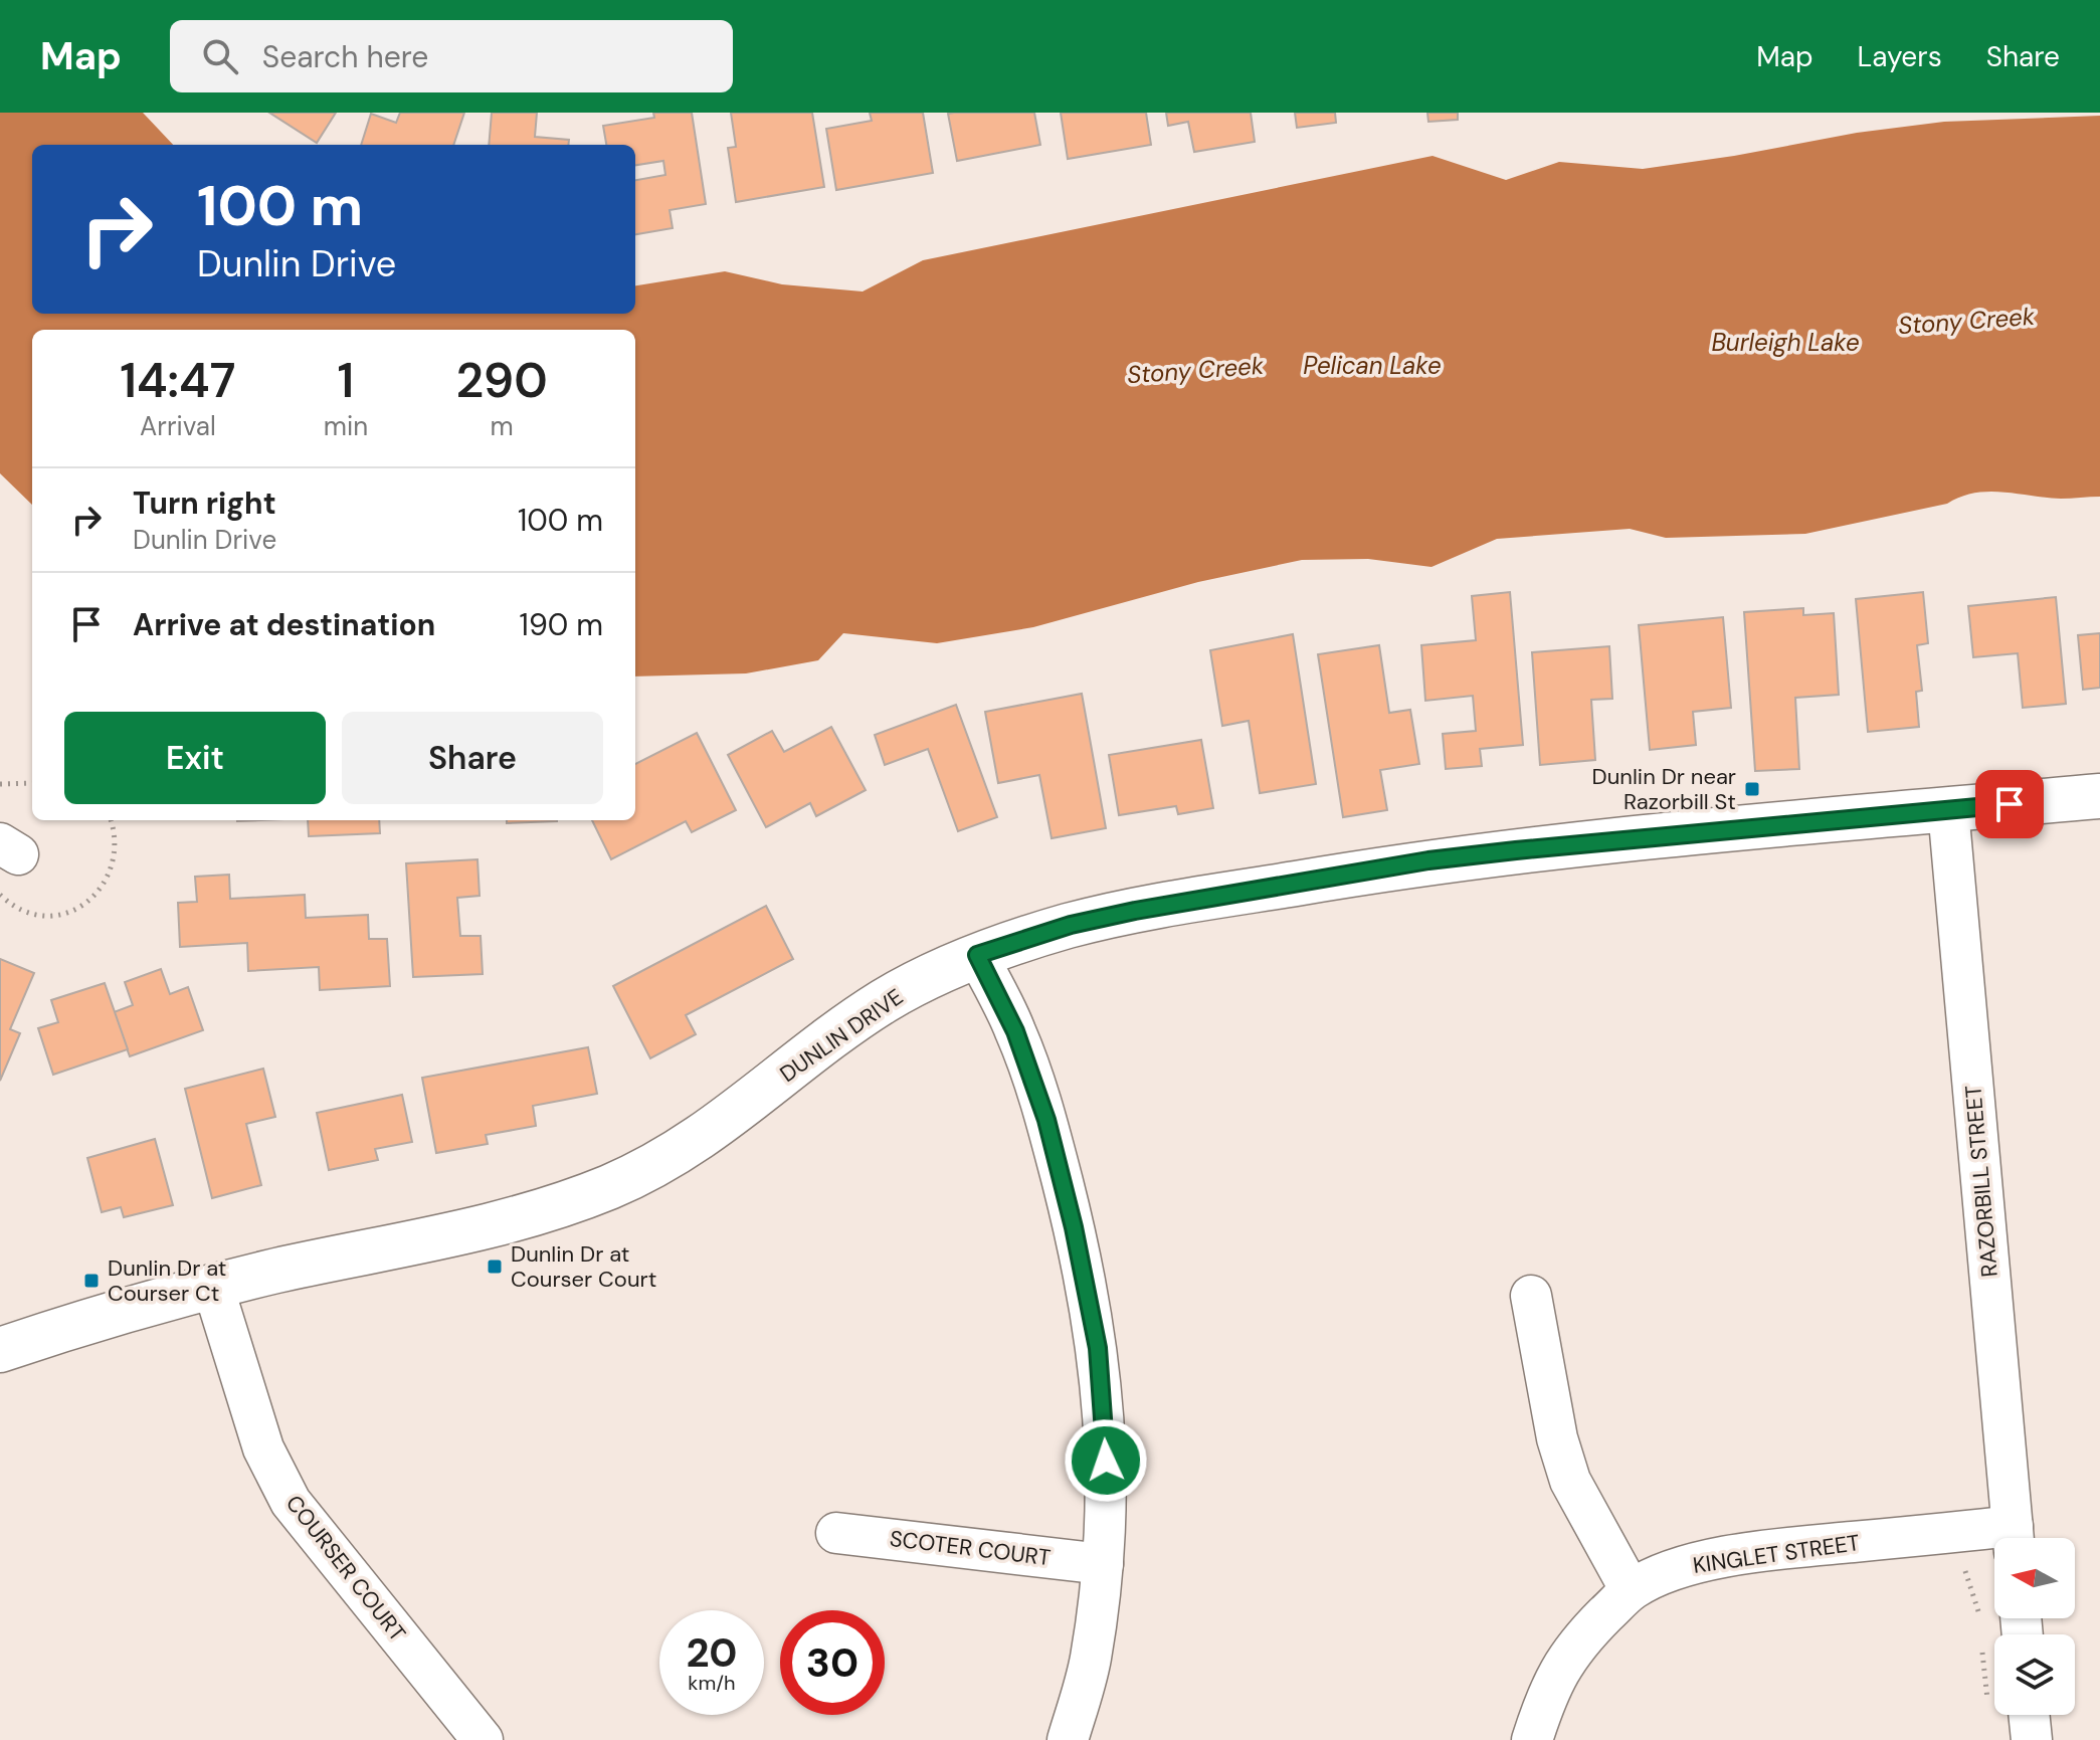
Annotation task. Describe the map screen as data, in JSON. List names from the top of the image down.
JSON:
{
  "streets": {
    "street": [
      "DUNLIN DRIVE",
      "RAZORBILL STREET",
      "SCOTER COURT",
      "KINGLET STREET",
      "COURSER COURT"
    ]
  },
  "crossings": [
    ["DUNLIN DRIVE", "RAZORBILL STREET"],
    ["DUNLIN DRIVE", "COURSER COURT"]
  ],
  "water": ["Stony Creek", "Burleigh Lake", "Pelican Lake"],
  "places": {
    "transit": ["Dunlin Dr near Razorbill St", "Dunlin Dr at Courser Court", "Dunlin Dr at Courser Ct"]
  },
  "north": "left",
  "page": {
    "header": "Map",
    "search": "Search here",
    "nav": ["Map", "Layers", "Share"],
    "turn": ["100 m", "Dunlin Drive"],
    "eta": [
      "14:47",
      "Arrival",
      "1",
      "min",
      "290",
      "m"
    ],
    "list": [
      {
        "name": "Turn right",
        "note": "Dunlin Drive",
        "value": "100 m"
      },
      {
        "name": "Arrive at destination",
        "value": "190 m"
      }
    ],
    "buttons": ["Exit", "Share"],
    "speed": "20 km/h",
    "limit": "30"
  }
}
